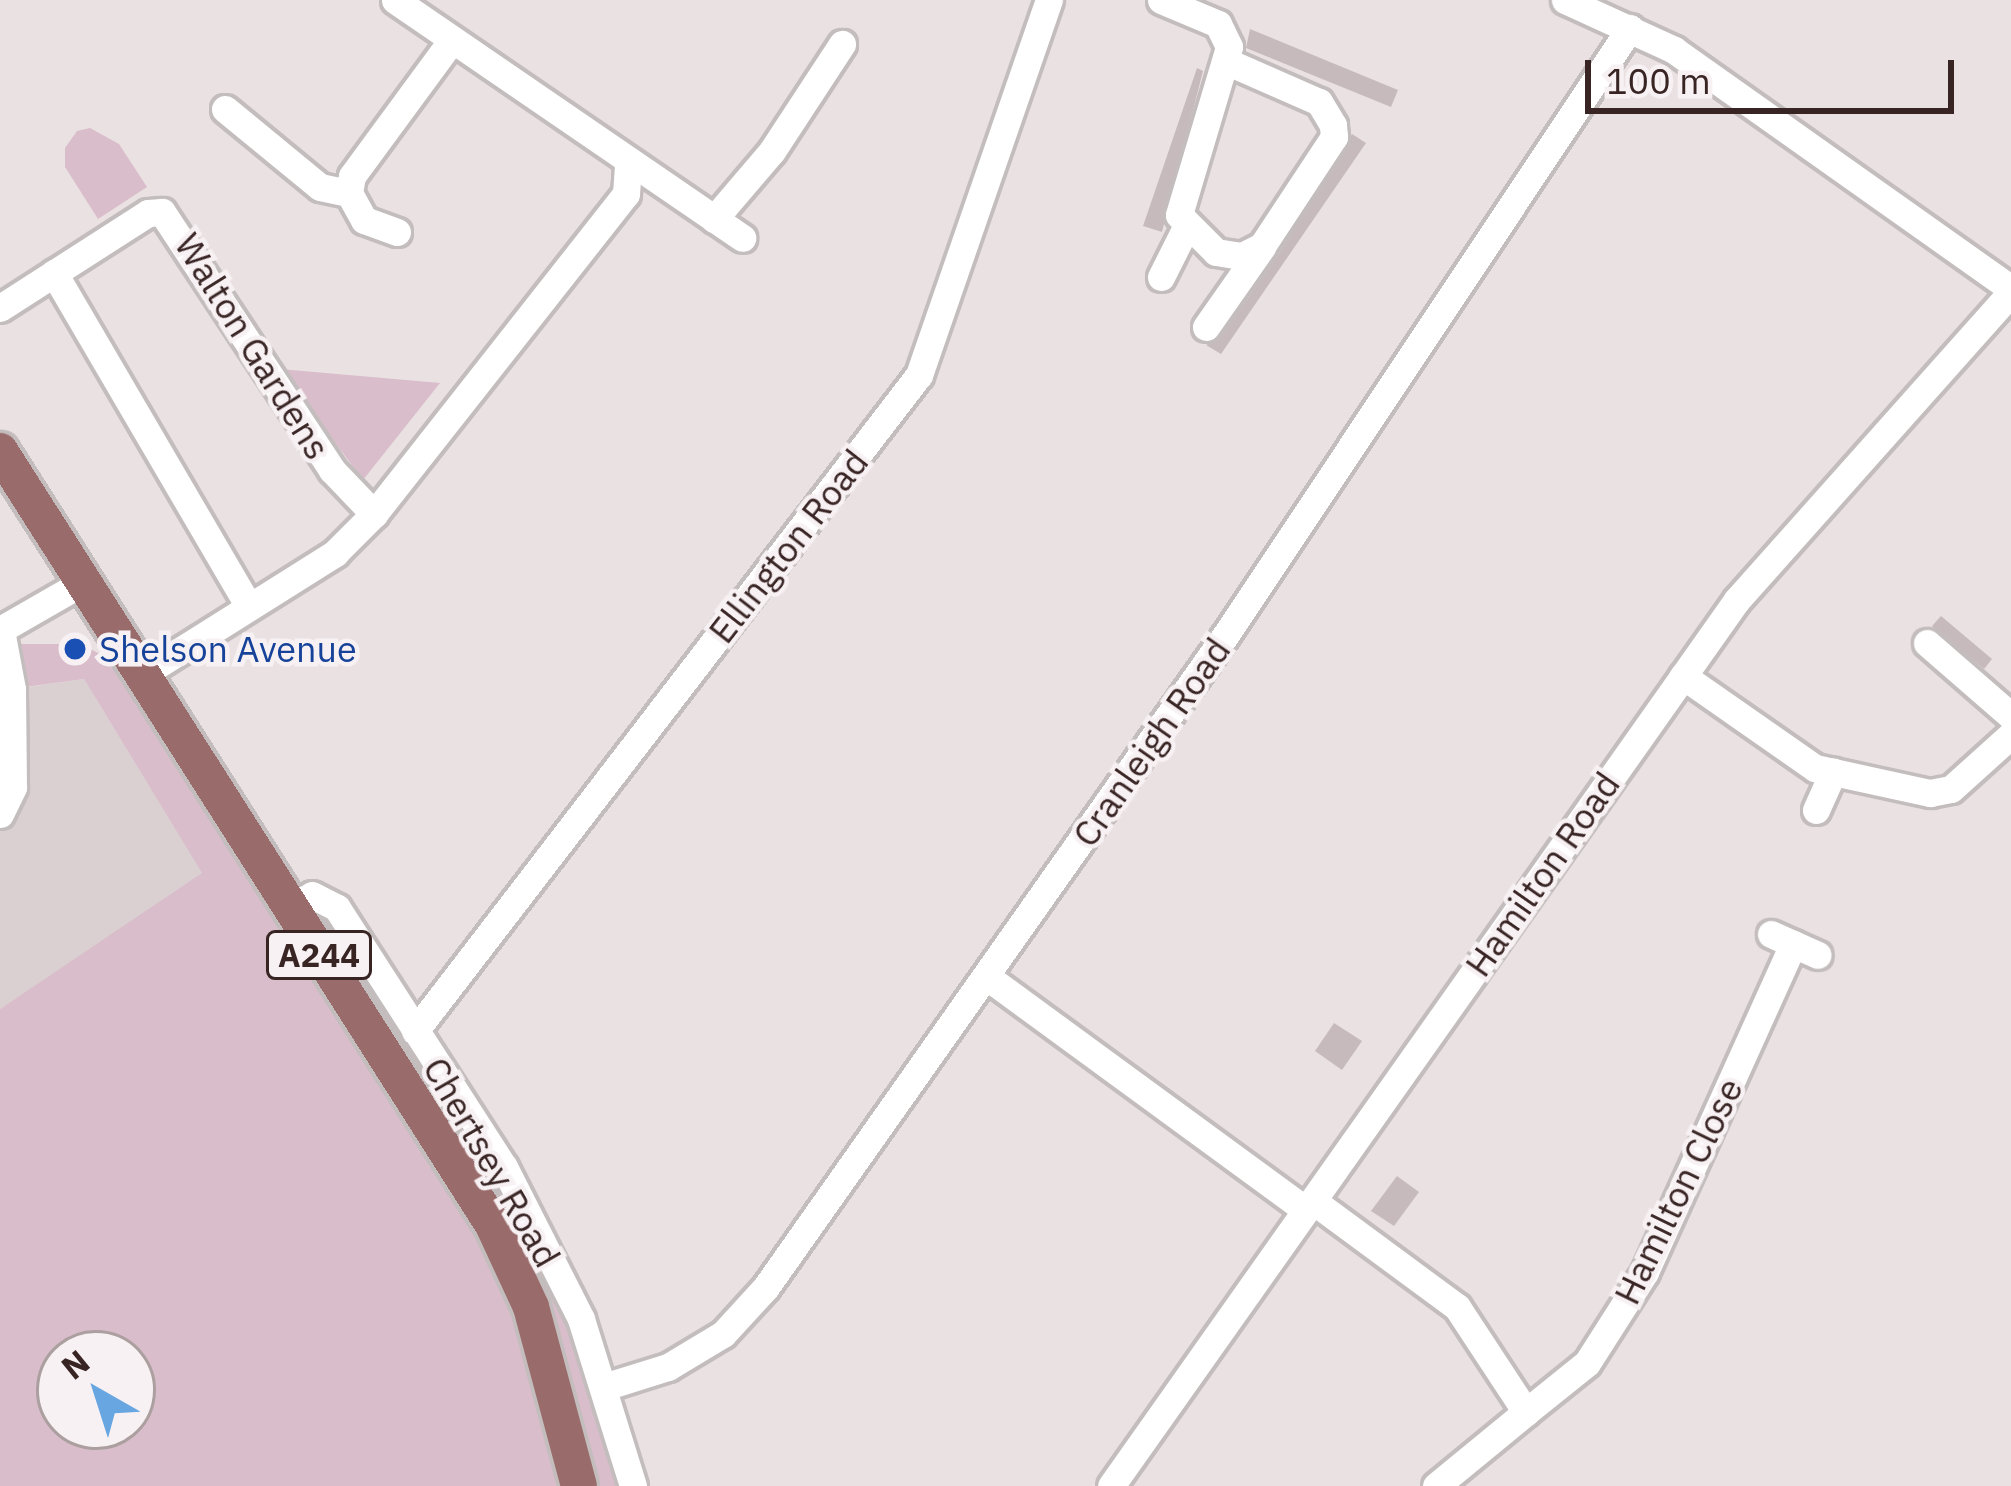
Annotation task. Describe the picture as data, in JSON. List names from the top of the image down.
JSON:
{
  "streets": {
    "main road": ["A244", "Chertsey Road"],
    "street": [
      "Walton Gardens",
      "Ellington Road",
      "Cranleigh Road",
      "Hamilton Road",
      "Hamilton Close"
    ]
  },
  "crossings": [
    ["Ellington Road", "Chertsey Road"],
    ["Cranleigh Road", "Chertsey Road"]
  ],
  "places": ["Shelson Avenue"],
  "scale_bar": "100 m",
  "north": "top left"
}
